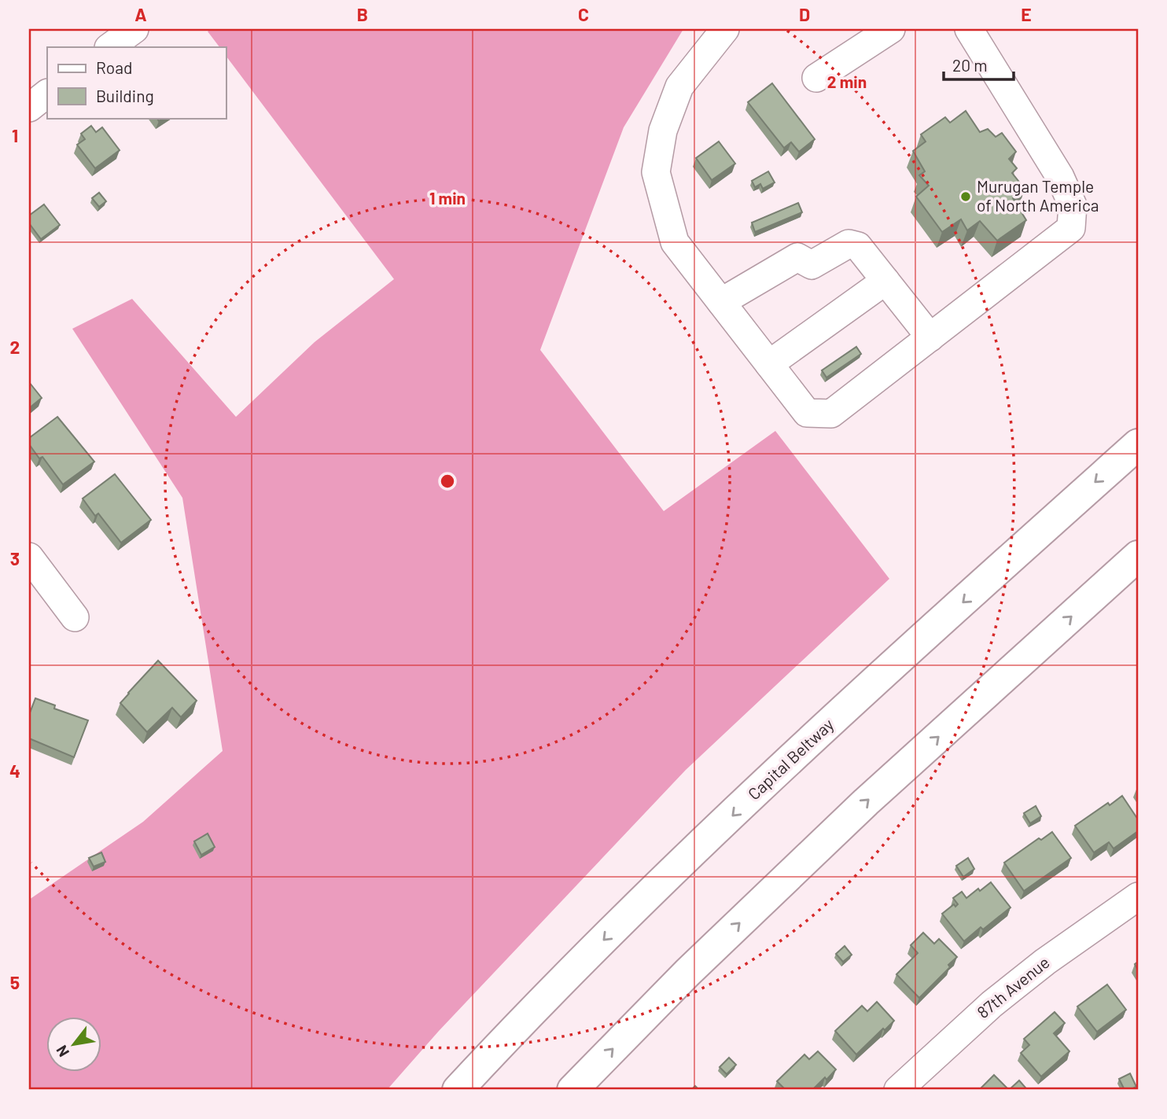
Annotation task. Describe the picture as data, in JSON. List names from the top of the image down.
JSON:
{
  "streets": {
    "highway": ["Capital Beltway"],
    "street": ["87th Avenue"]
  },
  "places": ["Murugan Temple of North America"],
  "legend": ["Road", "Building"],
  "scale_bar": "20 m",
  "north": "bottom left",
  "grid": {
    "columns": [
      "A",
      "B",
      "C",
      "D",
      "E"
    ],
    "rows": [
      "1",
      "2",
      "3",
      "4",
      "5"
    ]
  },
  "rings": ["2 min", "1 min"]
}
